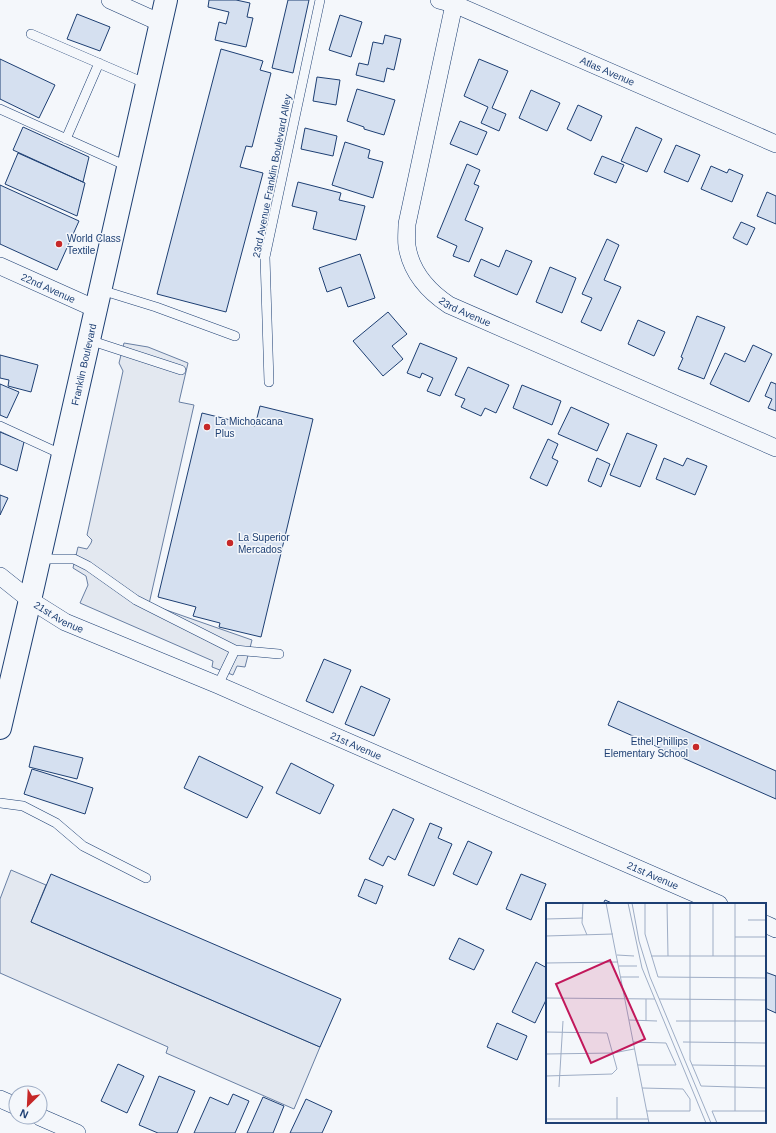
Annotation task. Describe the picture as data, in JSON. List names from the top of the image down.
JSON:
{
  "streets": {
    "main road": ["Franklin Boulevard"],
    "street": [
      "Atlas Avenue",
      "22nd Avenue",
      "23rd Avenue",
      "21st Avenue"
    ],
    "lane": ["23rd Avenue Franklin Boulevard Alley"]
  },
  "crossings": [
    ["Atlas Avenue", "23rd Avenue"],
    ["22nd Avenue", "Franklin Boulevard"],
    ["Franklin Boulevard", "21st Avenue"]
  ],
  "places": [
    "World Class Textile",
    "La Michoacana Plus",
    "La Superior Mercados",
    "Ethel Phillips Elementary School"
  ],
  "north": "bottom left"
}
